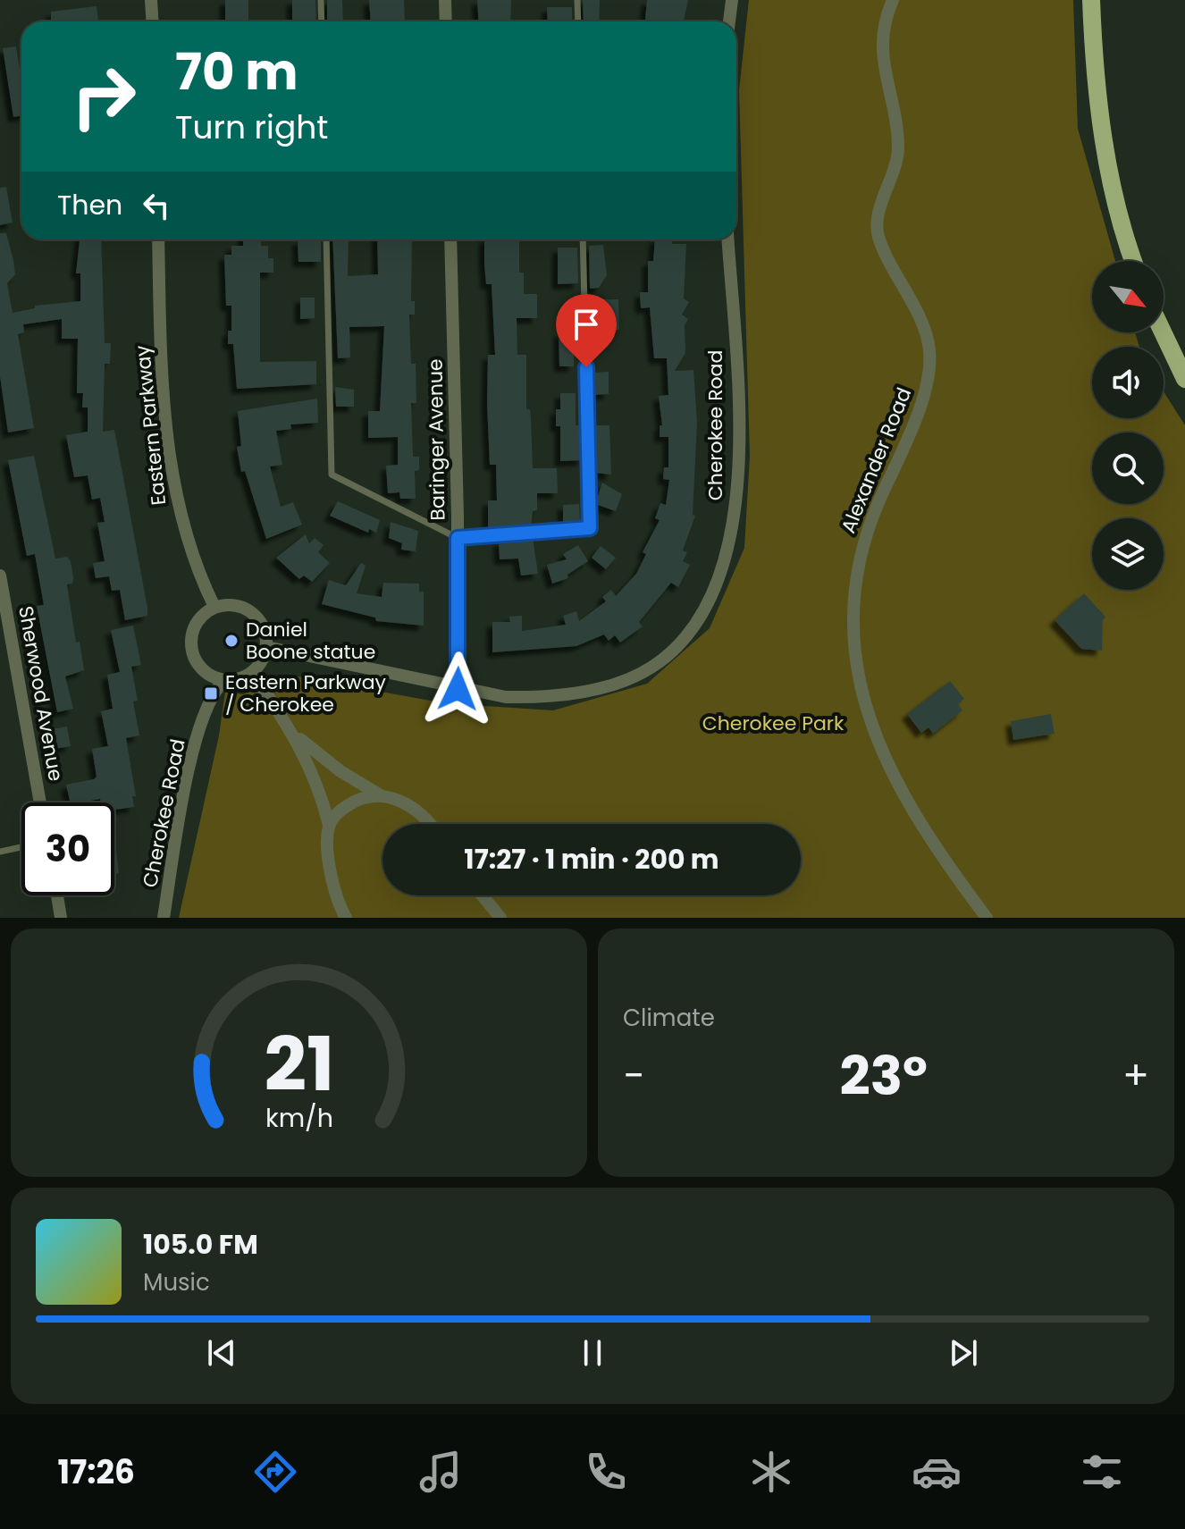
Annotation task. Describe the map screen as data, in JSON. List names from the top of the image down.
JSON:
{
  "streets": {
    "street": [
      "Eastern Parkway",
      "Cherokee Road",
      "Baringer Avenue",
      "Alexander Road",
      "Sherwood Avenue"
    ]
  },
  "crossings": [
    ["Eastern Parkway", "Cherokee Road"],
    ["Cherokee Road", "Baringer Avenue"]
  ],
  "parks": ["Cherokee Park"],
  "places": {
    "other": ["Daniel Boone statue"],
    "transit": ["Eastern Parkway / Cherokee"]
  },
  "north": "bottom right",
  "page": {
    "turn": ["70 m", "Turn right"],
    "then": "Then",
    "limit": "30",
    "trip": "17:27 · 1 min · 200 m",
    "tile": "Climate",
    "heat": ["−", "23°", "+"],
    "song": ["105.0 FM", "Music"],
    "tabs": "17:26",
    "gauge": ["21", "km/h"]
  }
}
